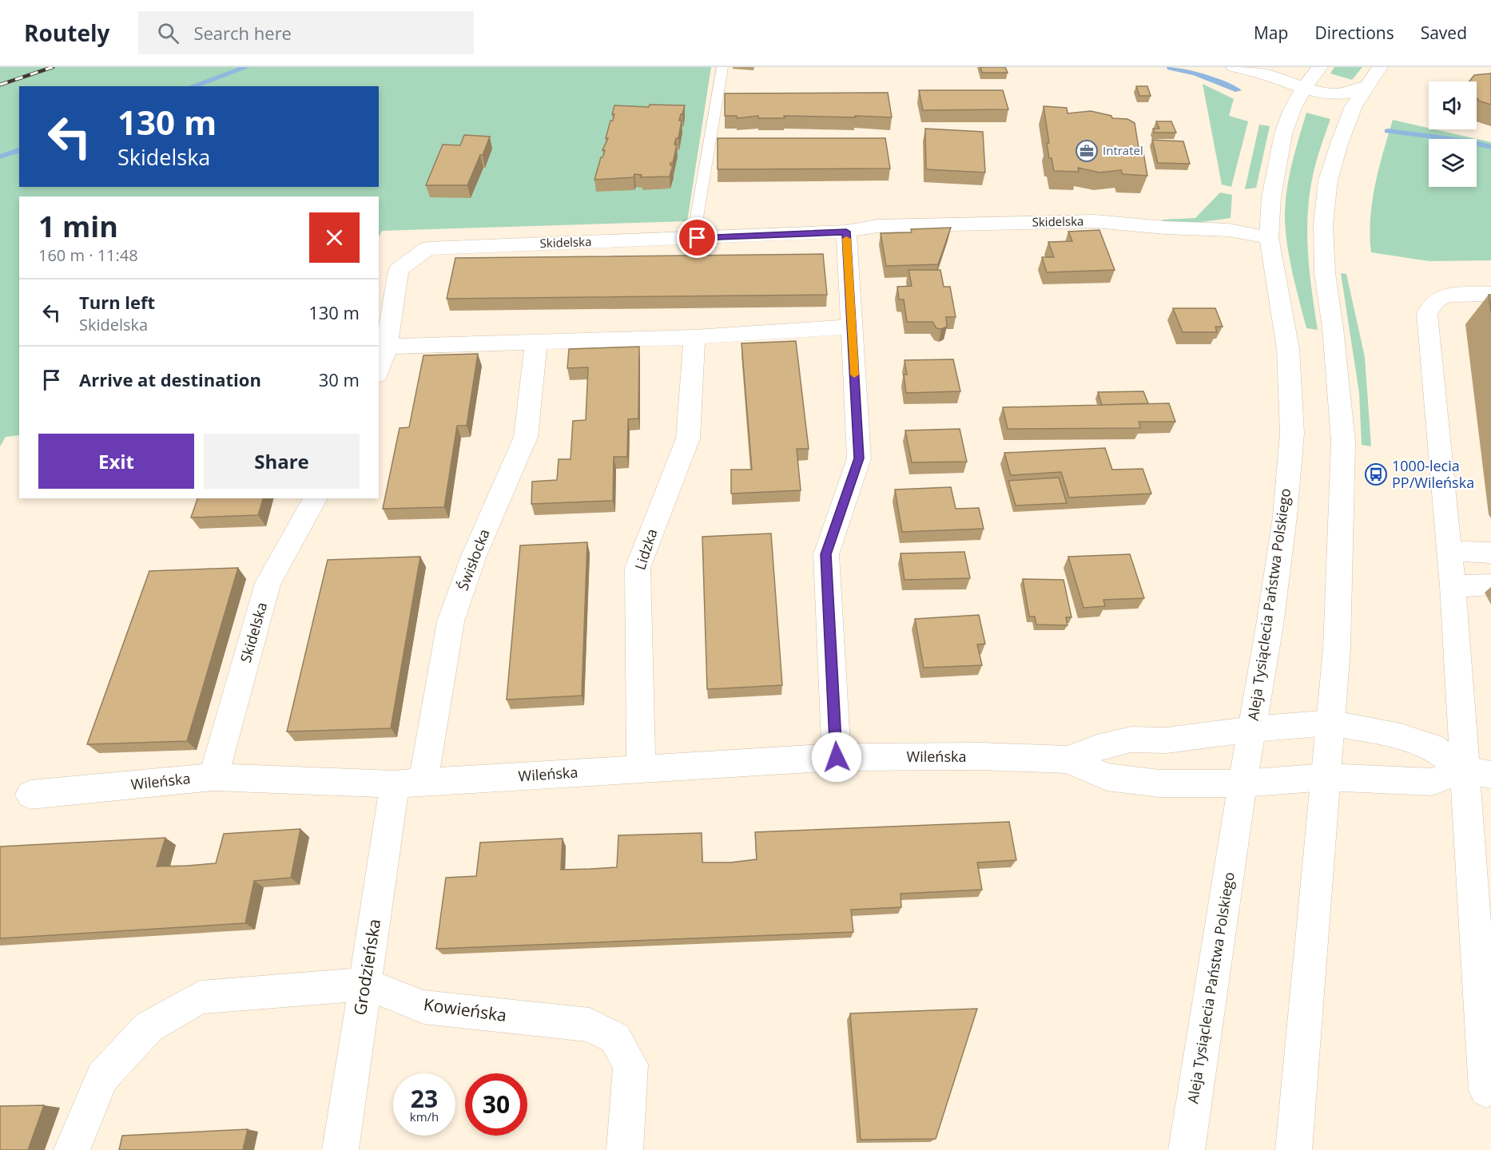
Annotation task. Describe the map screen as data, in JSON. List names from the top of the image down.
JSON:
{
  "streets": {
    "street": [
      "Skidelska",
      "Lidzka",
      "Świsłocka",
      "Aleja Tysiąclecia Państwa Polskiego",
      "Wileńska",
      "Grodzieńska",
      "Kowieńska"
    ]
  },
  "crossings": [
    ["Skidelska", "Aleja Tysiąclecia Państwa Polskiego"],
    ["Skidelska", "Wileńska"],
    ["Lidzka", "Wileńska"],
    ["Świsłocka", "Wileńska"],
    ["Świsłocka", "Grodzieńska"],
    ["Aleja Tysiąclecia Państwa Polskiego", "Wileńska"],
    ["Wileńska", "Grodzieńska"],
    ["Grodzieńska", "Kowieńska"]
  ],
  "places": {
    "office": ["Intratel"],
    "bus stop": ["1000-lecia PP/Wileńska"]
  },
  "page": {
    "header": "Routely",
    "search": "Search here",
    "nav": ["Map", "Directions", "Saved"],
    "turn": ["130 m", "Skidelska"],
    "heading": ["1 min", "160 m · 11:48"],
    "list": [
      {
        "name": "Turn left",
        "note": "Skidelska",
        "value": "130 m"
      },
      {
        "name": "Arrive at destination",
        "value": "30 m"
      }
    ],
    "buttons": ["Exit", "Share"],
    "speed": "23 km/h",
    "limit": "30"
  }
}
